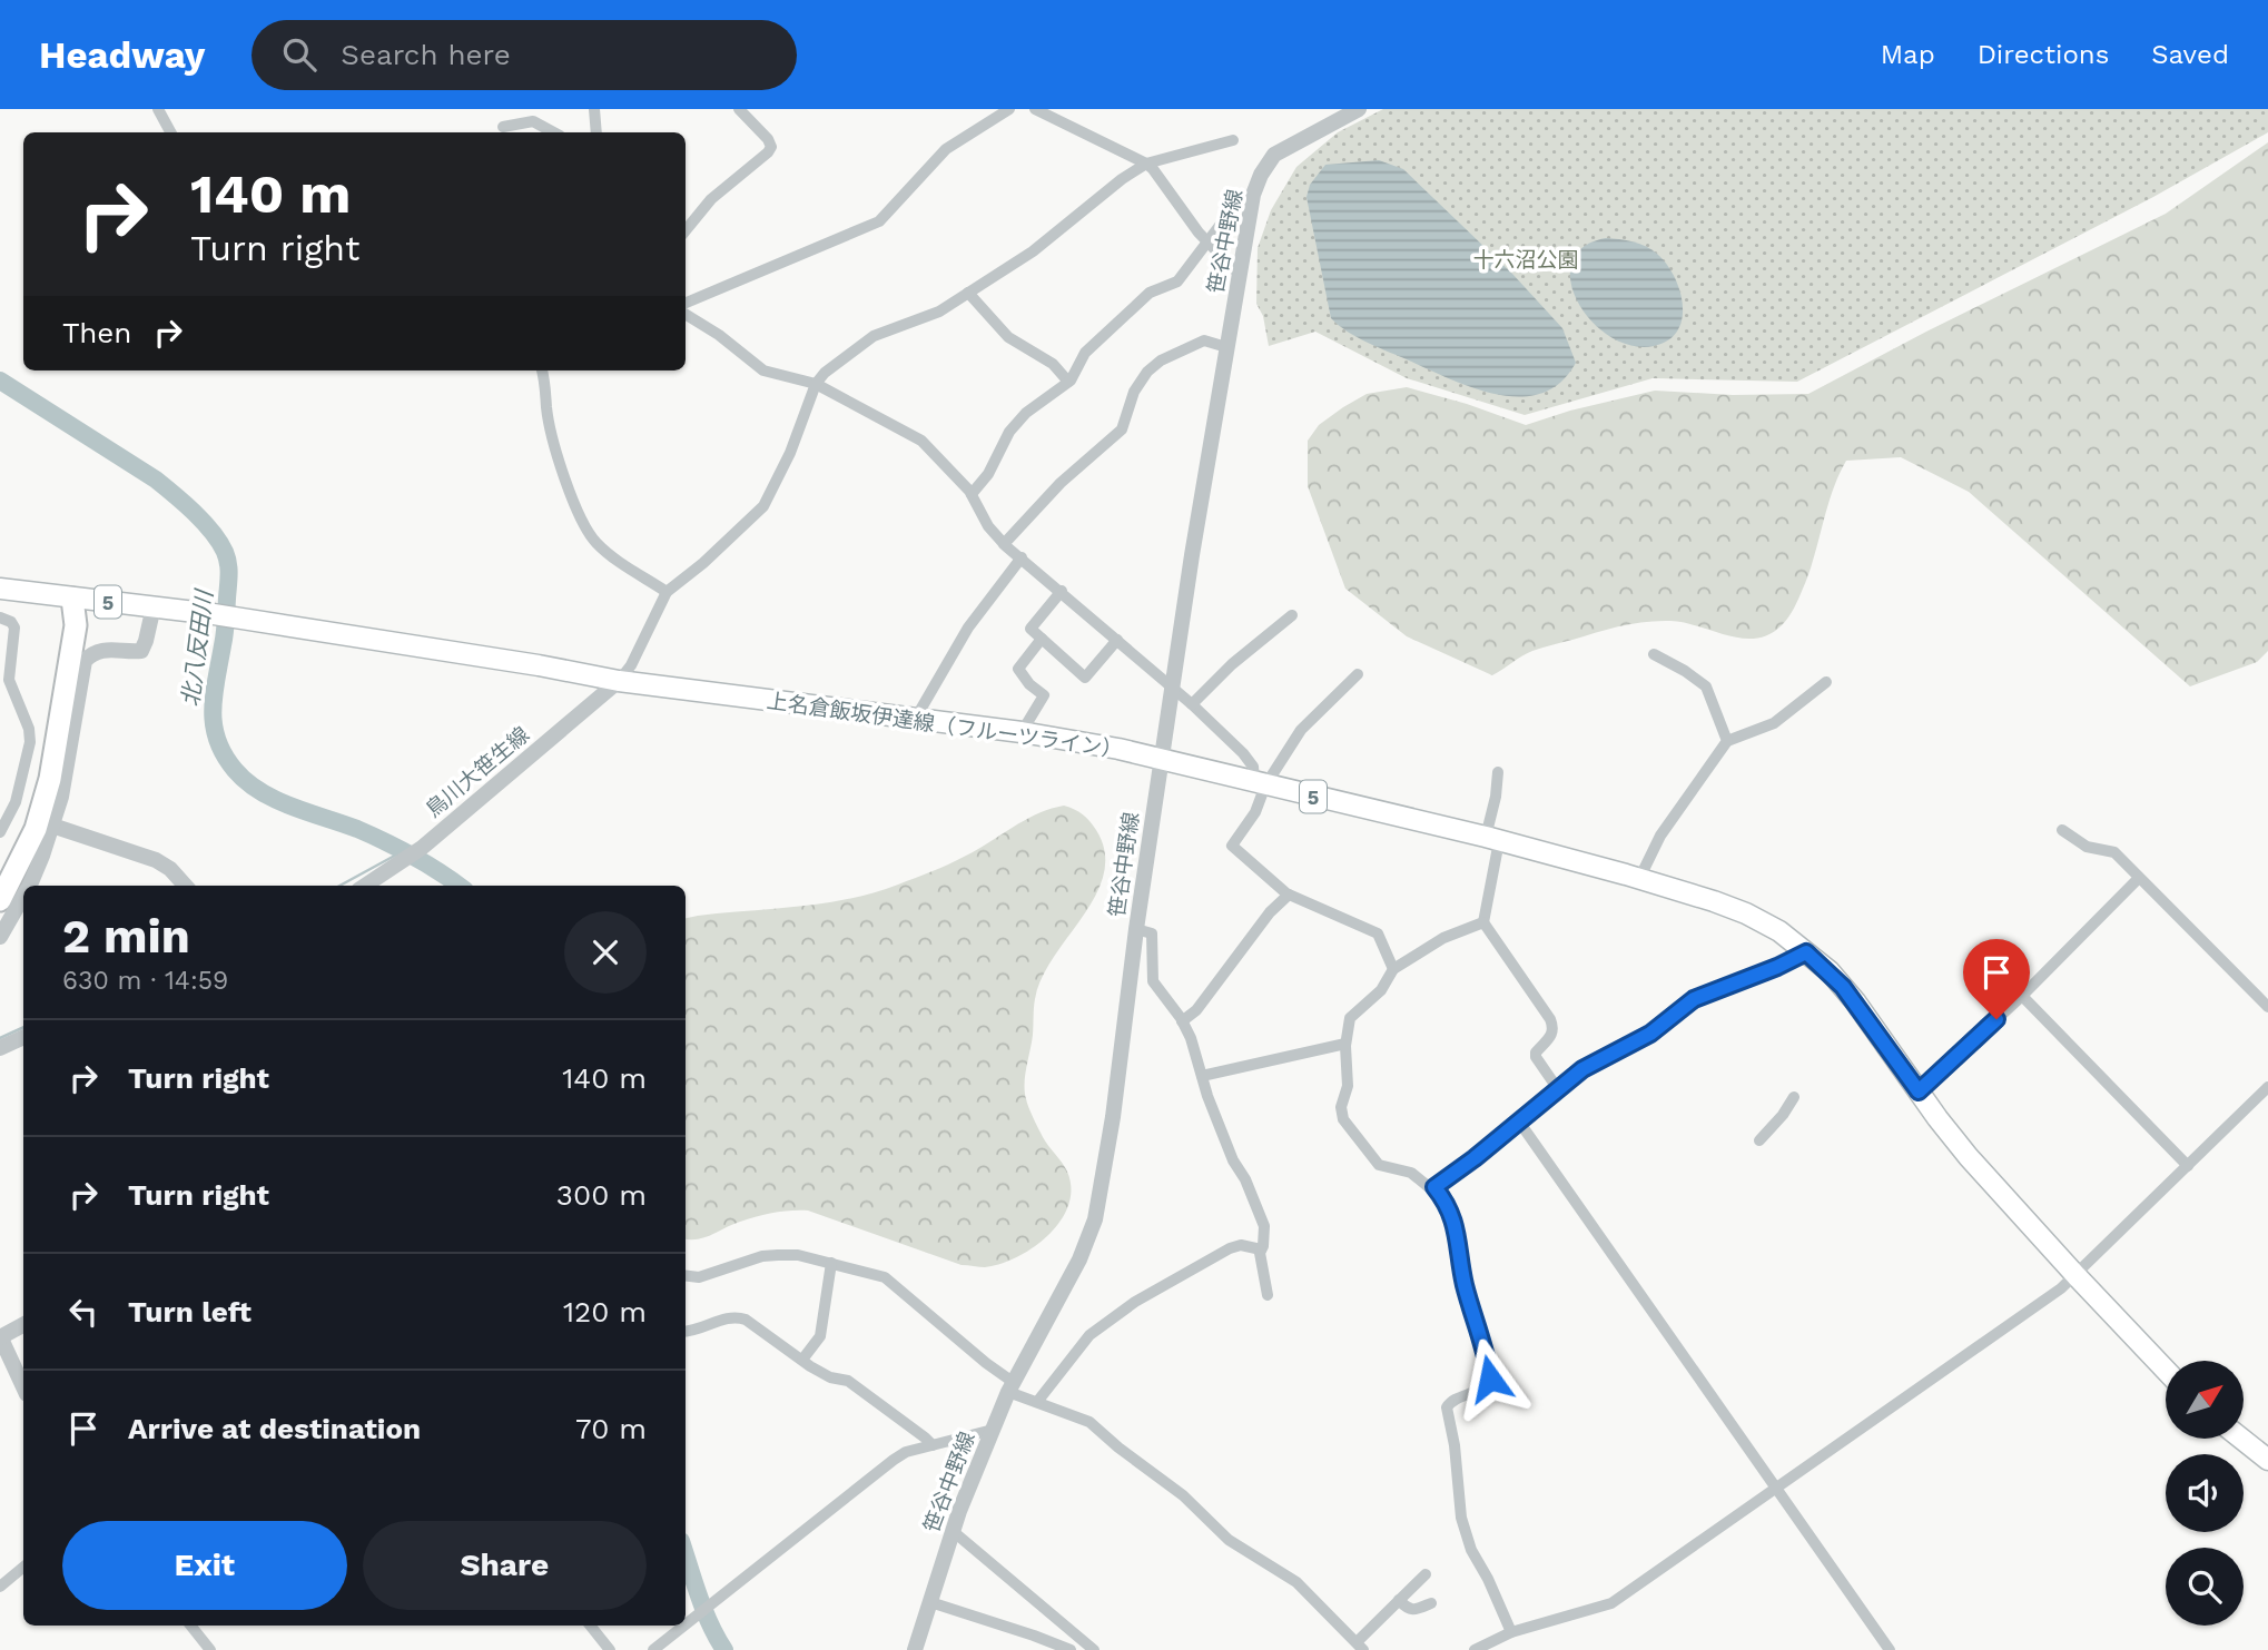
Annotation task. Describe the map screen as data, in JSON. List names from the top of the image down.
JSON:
{
  "streets": {
    "main road": ["5", "上名倉飯坂伊達線（フルーツライン）"],
    "street": ["笹谷中野線", "鳥川大笹生線"]
  },
  "crossings": [
    ["笹谷中野線", "上名倉飯坂伊達線（フルーツライン）"],
    ["上名倉飯坂伊達線（フルーツライン）", "鳥川大笹生線"]
  ],
  "water": ["北八反田川"],
  "parks": ["十六沼公園"],
  "north": "top right",
  "page": {
    "header": "Headway",
    "search": "Search here",
    "nav": ["Map", "Directions", "Saved"],
    "turn": ["140 m", "Turn right"],
    "then": "Then",
    "heading": ["2 min", "630 m · 14:59"],
    "list": [
      {
        "name": "Turn right",
        "value": "140 m"
      },
      {
        "name": "Turn right",
        "value": "300 m"
      },
      {
        "name": "Turn left",
        "value": "120 m"
      },
      {
        "name": "Arrive at destination",
        "value": "70 m"
      }
    ],
    "buttons": ["Exit", "Share"]
  }
}
